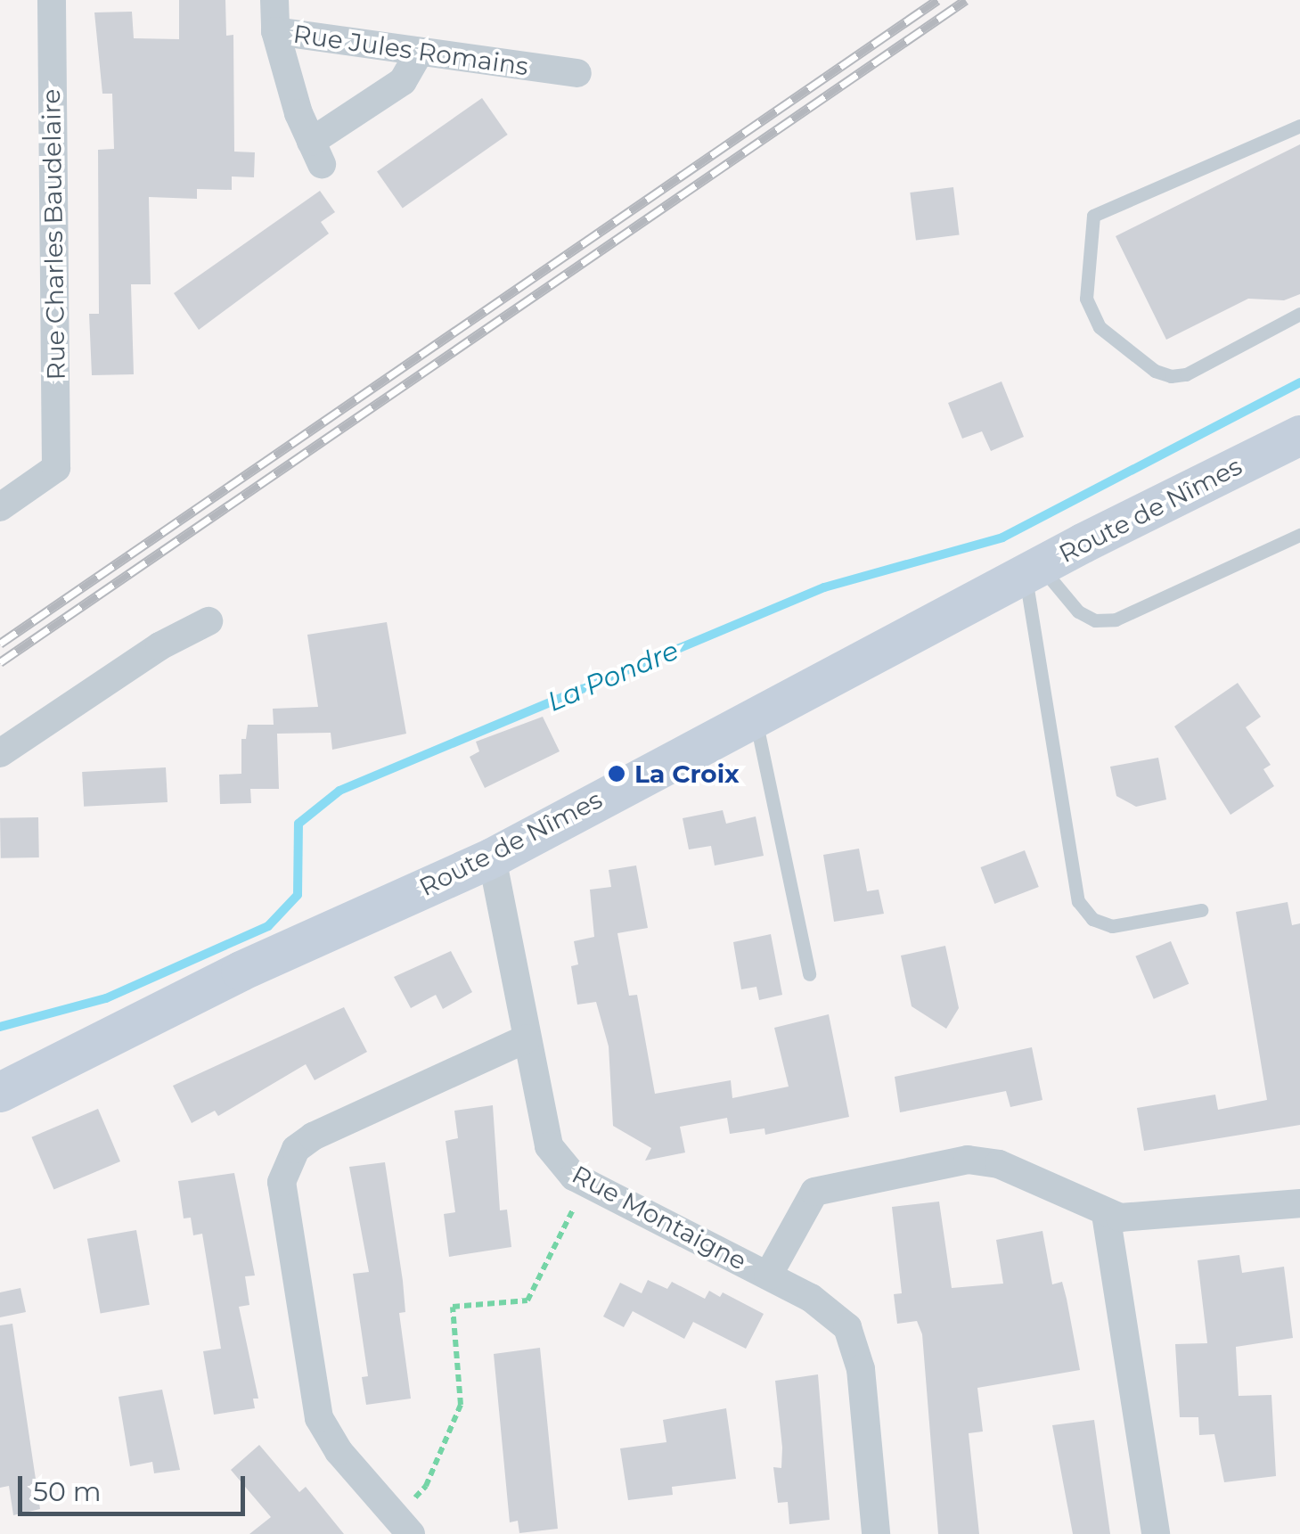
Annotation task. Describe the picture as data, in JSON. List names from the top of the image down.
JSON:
{
  "streets": {
    "street": [
      "Rue Jules Romains",
      "Rue Charles Baudelaire",
      "Route de Nîmes",
      "Rue Montaigne"
    ]
  },
  "crossings": [
    ["Route de Nîmes", "Rue Montaigne"]
  ],
  "water": ["La Pondre"],
  "places": ["La Croix"],
  "scale_bar": "50 m"
}
